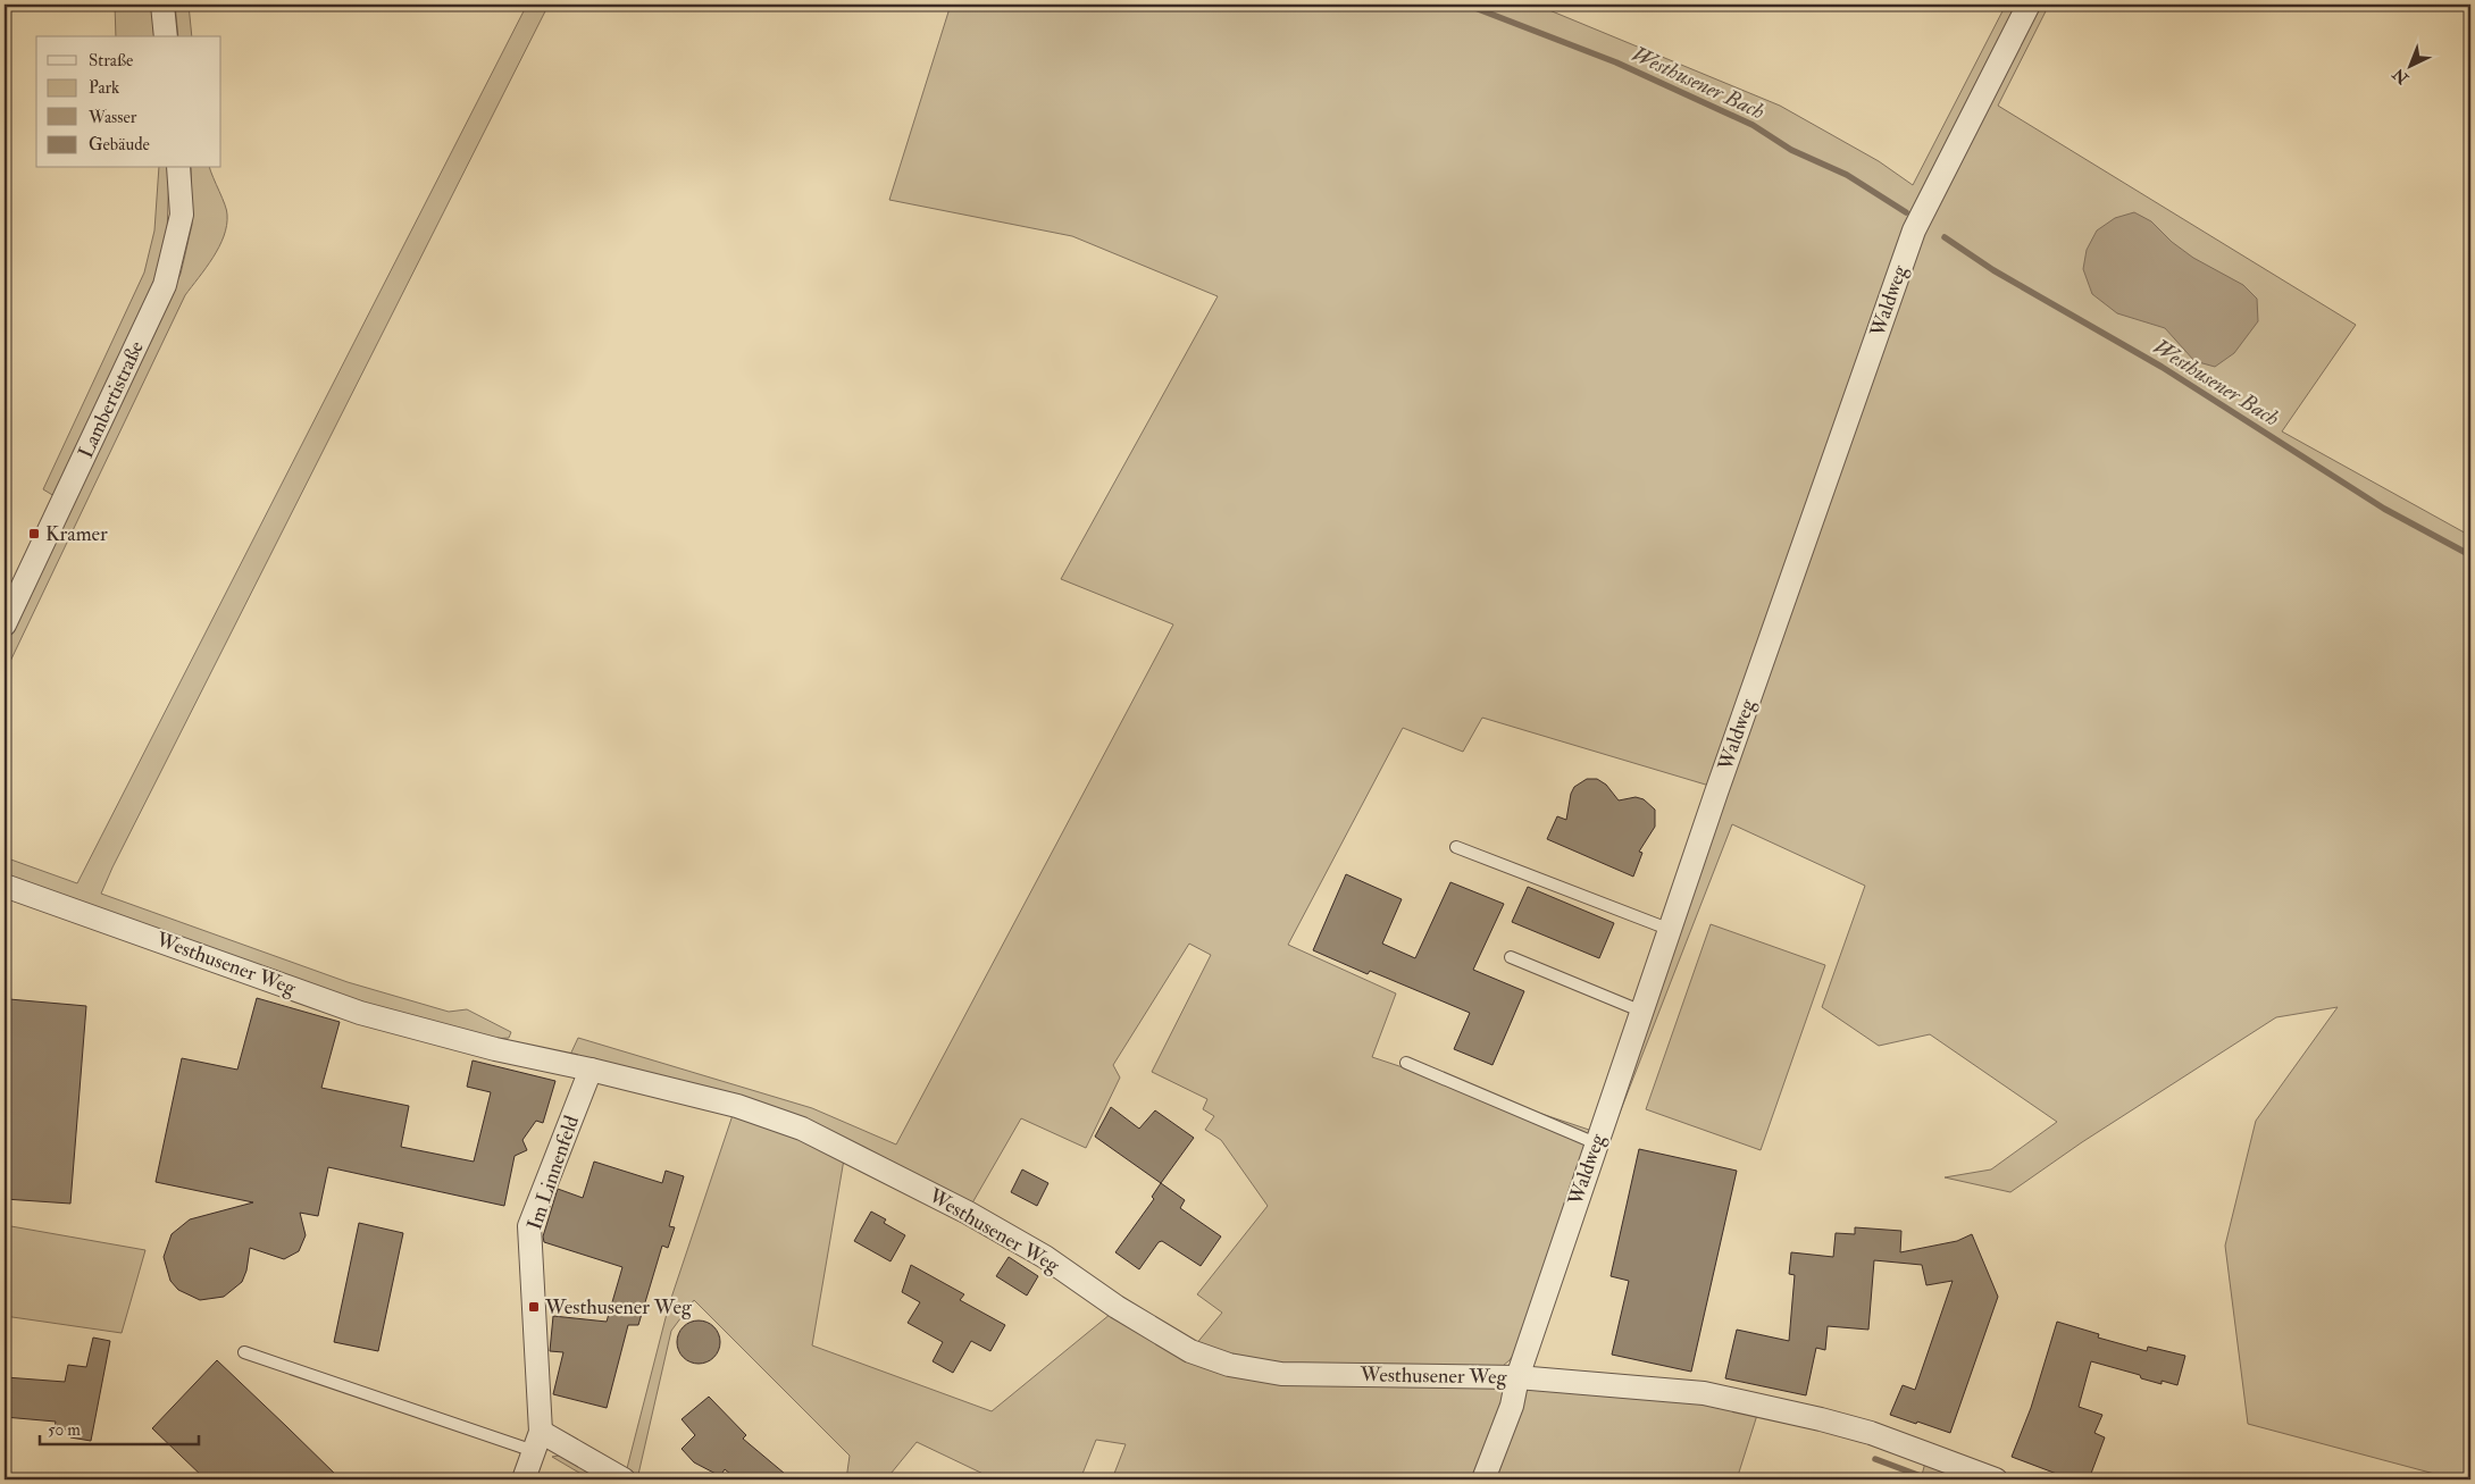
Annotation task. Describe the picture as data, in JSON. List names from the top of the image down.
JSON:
{
  "streets": {
    "street": [
      "Waldweg",
      "Lambertistraße",
      "Westhusener Weg",
      "Im Linnenfeld"
    ]
  },
  "crossings": [
    ["Waldweg", "Westhusener Weg"],
    ["Westhusener Weg", "Im Linnenfeld"]
  ],
  "water": ["Westhusener Bach"],
  "places": {
    "transit": ["Kramer", "Westhusener Weg"]
  },
  "legend": [
    "Straße",
    "Park",
    "Wasser",
    "Gebäude"
  ],
  "scale_bar": "50 m",
  "north": "bottom left"
}
